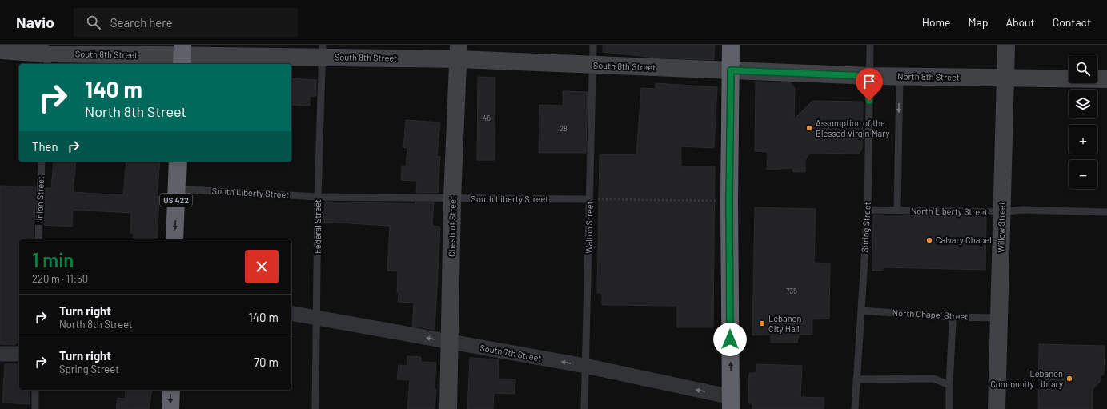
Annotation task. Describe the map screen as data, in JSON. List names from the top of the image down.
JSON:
{
  "streets": {
    "highway": ["US 422"],
    "street": [
      "South 8th Street",
      "North 8th Street",
      "Chestnut Street",
      "Willow Street",
      "South 7th Street"
    ],
    "lane": [
      "South Liberty Street",
      "Union Street",
      "North Liberty Street",
      "Federal Street",
      "Walton Street",
      "Spring Street",
      "North Chapel Street"
    ]
  },
  "crossings": [
    ["South 8th Street", "North 8th Street"],
    ["South 8th Street", "Federal Street"],
    ["South 8th Street", "Chestnut Street"],
    ["South 8th Street", "Walton Street"],
    ["North 8th Street", "Spring Street"],
    ["North 8th Street", "Willow Street"],
    ["South Liberty Street", "US 422"],
    ["South Liberty Street", "Federal Street"],
    ["South Liberty Street", "Chestnut Street"],
    ["South Liberty Street", "Walton Street"],
    ["North Liberty Street", "Spring Street"],
    ["North Liberty Street", "Willow Street"],
    ["Federal Street", "South 7th Street"],
    ["Chestnut Street", "South 7th Street"],
    ["Walton Street", "South 7th Street"],
    ["Spring Street", "North Chapel Street"],
    ["Willow Street", "North Chapel Street"]
  ],
  "one_way": ["South 7th Street"],
  "places": [
    "Assumption of the Blessed Virgin Mary",
    "Calvary Chapel",
    "Lebanon City Hall",
    "Lebanon Community Library"
  ],
  "house_numbers": ["46", "28", "735"],
  "page": {
    "header": "Navio",
    "search": "Search here",
    "nav": [
      "Home",
      "Map",
      "About",
      "Contact"
    ],
    "map_buttons": ["+", "−"],
    "turn": ["140 m", "North 8th Street"],
    "then": "Then",
    "heading": ["1 min", "220 m · 11:50"],
    "list": [
      {
        "name": "Turn right",
        "note": "North 8th Street",
        "value": "140 m"
      },
      {
        "name": "Turn right",
        "note": "Spring Street",
        "value": "70 m"
      }
    ]
  }
}
